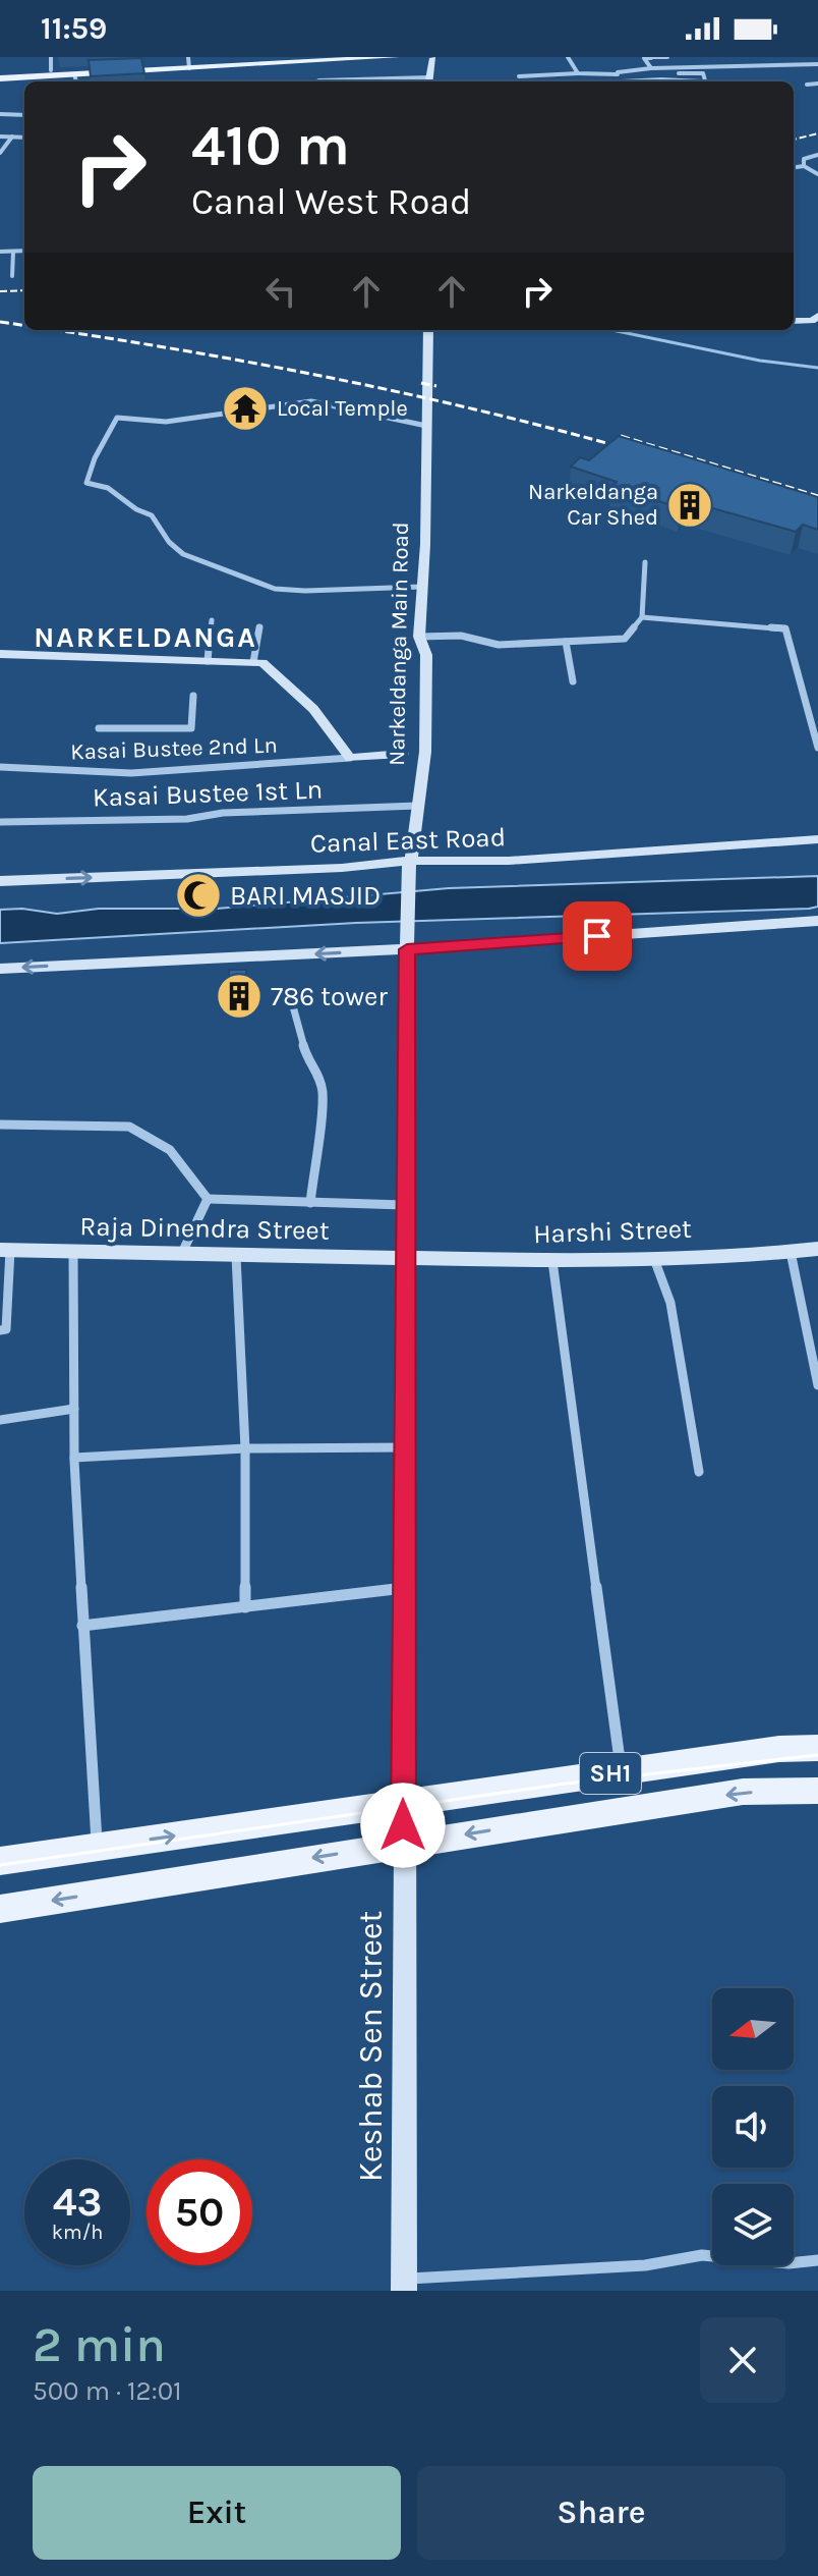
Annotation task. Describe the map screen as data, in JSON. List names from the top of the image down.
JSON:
{
  "streets": {
    "main road": [
      "Narkeldanga Main Road",
      "Canal East Road",
      "Raja Dinendra Street",
      "Harshi Street",
      "SH1",
      "Keshab Sen Street"
    ],
    "street": ["Kasai Bustee 2nd Ln", "Kasai Bustee 1st Ln"]
  },
  "crossings": [
    ["Narkeldanga Main Road", "Kasai Bustee 1st Ln"],
    ["Narkeldanga Main Road", "Canal East Road"],
    ["Raja Dinendra Street", "Harshi Street"],
    ["SH1", "Keshab Sen Street"]
  ],
  "districts": ["NARKELDANGA"],
  "places": {
    "temple": ["Local Temple"],
    "building": ["Narkeldanga Car Shed", "786 tower"],
    "mosque": ["BARI MASJID"]
  },
  "north": "left",
  "page": {
    "status": "11:59",
    "turn": ["410 m", "Canal West Road"],
    "speed": "43 km/h",
    "limit": "50",
    "heading": ["2 min", "500 m · 12:01"],
    "buttons": ["Exit", "Share"]
  }
}
